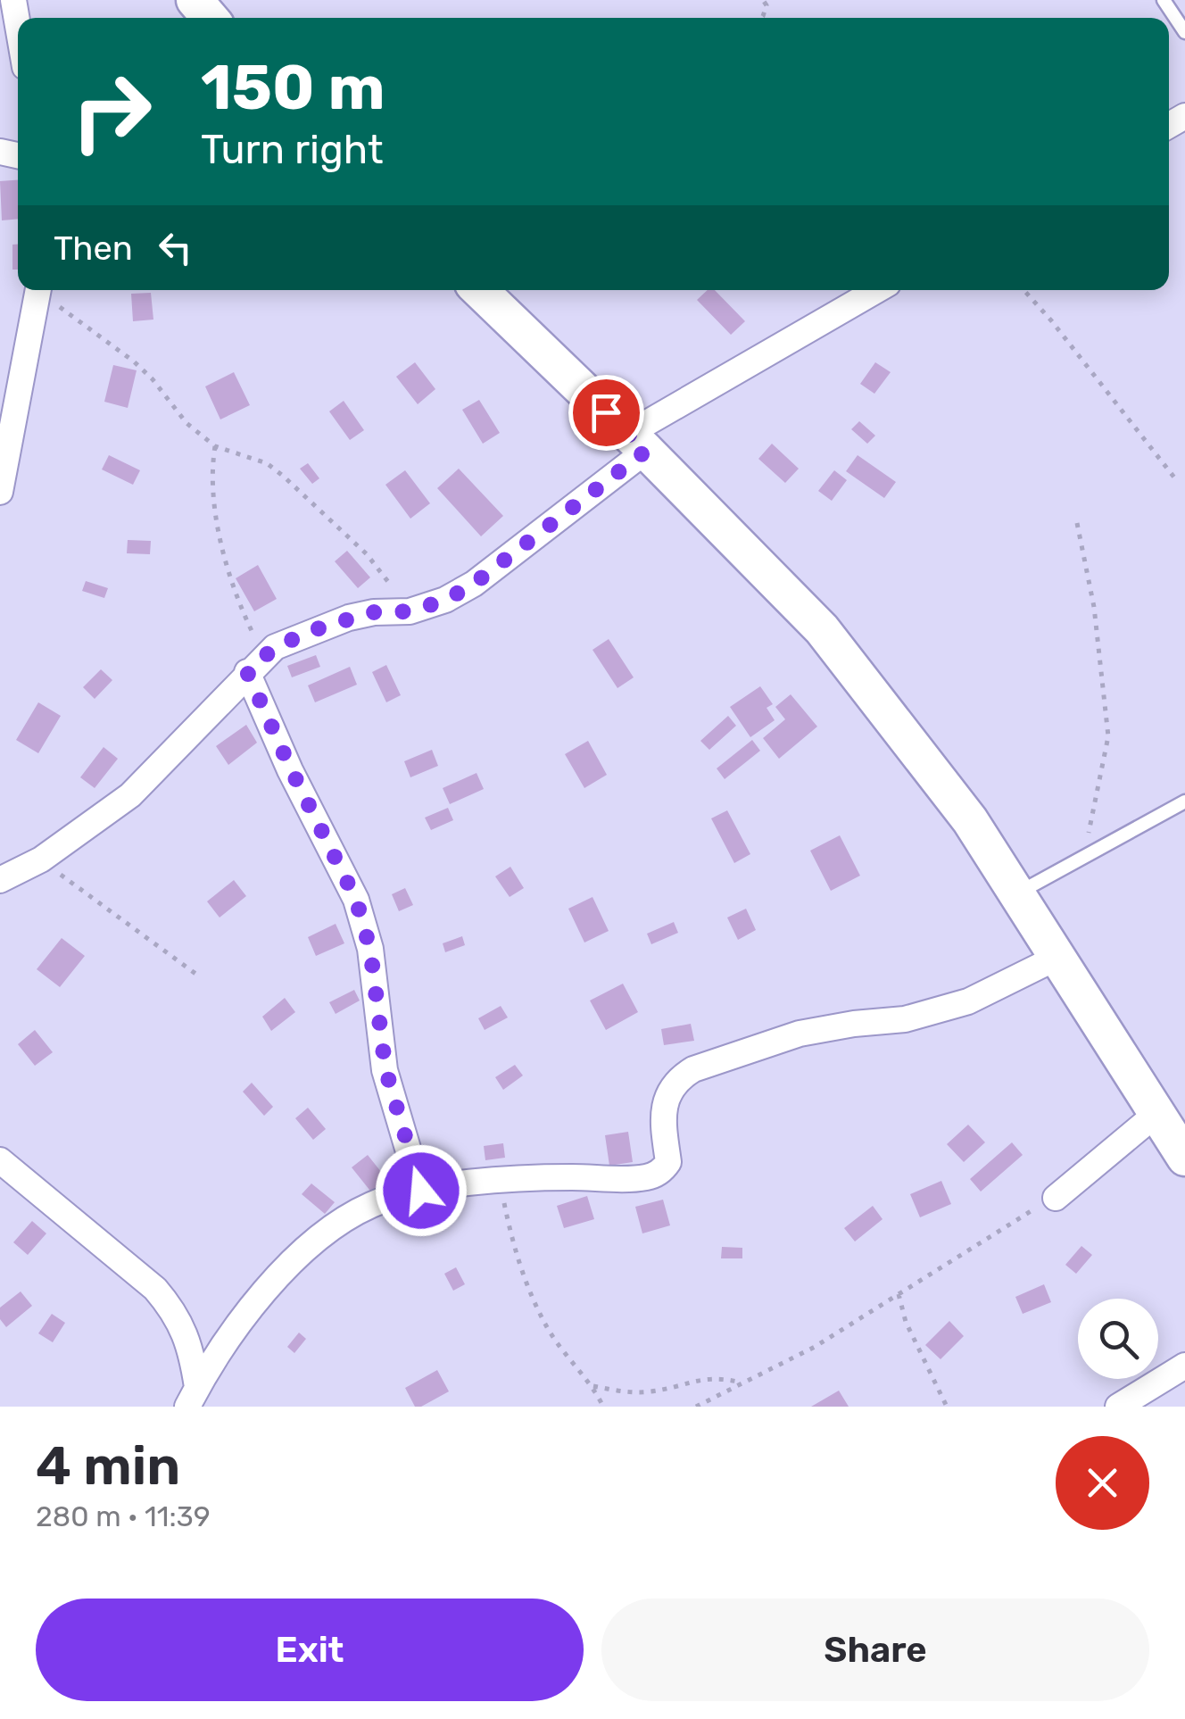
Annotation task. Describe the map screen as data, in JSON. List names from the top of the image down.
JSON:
{
  "page": {
    "turn": ["150 m", "Turn right"],
    "then": "Then",
    "heading": ["4 min", "280 m · 11:39"],
    "buttons": ["Exit", "Share"]
  }
}
